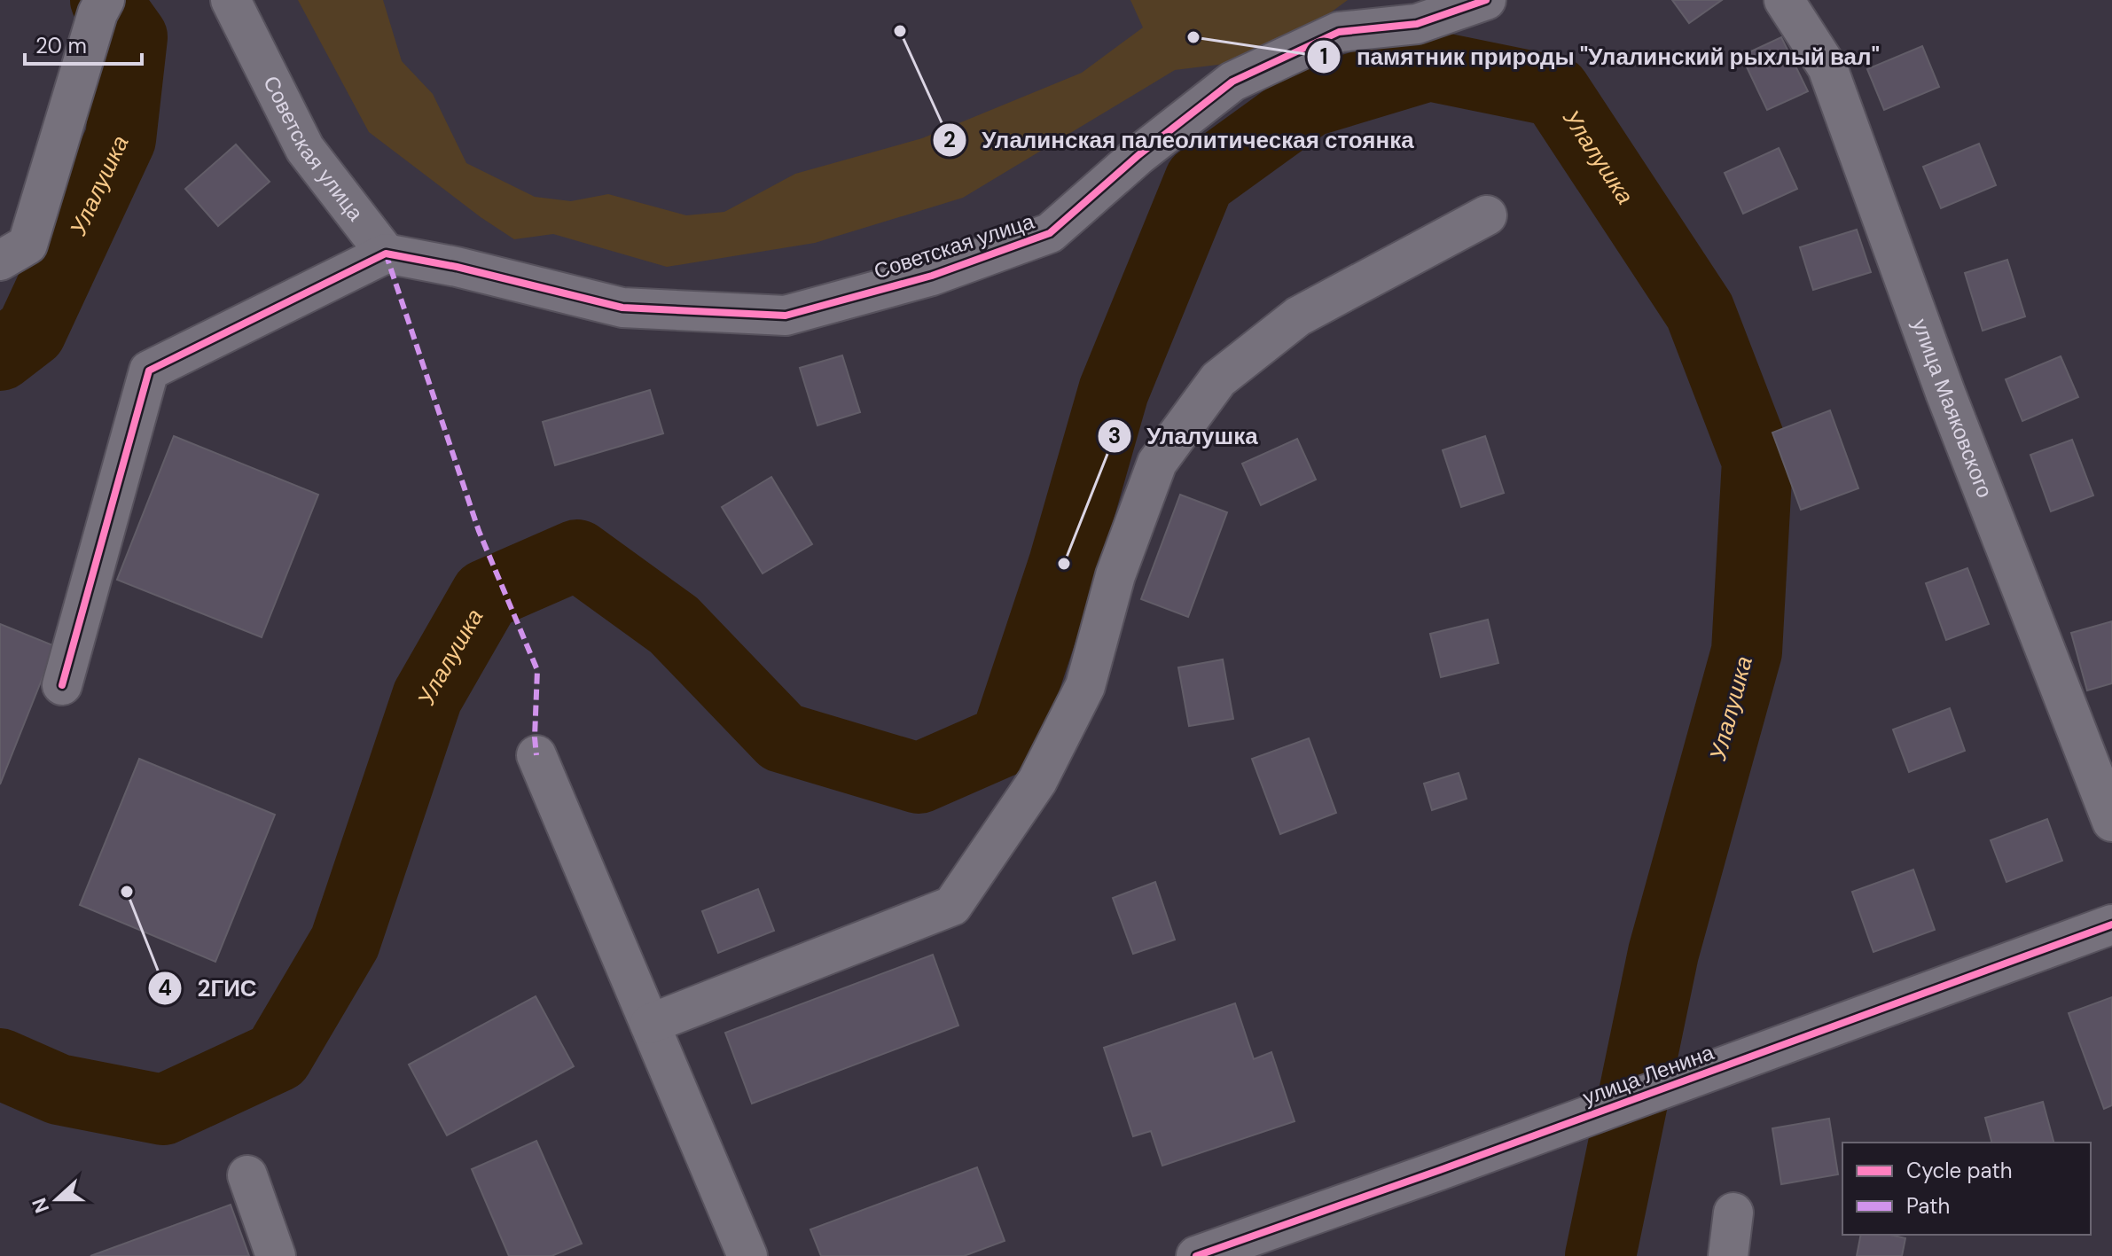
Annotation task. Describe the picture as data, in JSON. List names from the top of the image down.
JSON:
{
  "streets": {
    "street": ["Советская улица", "улица Маяковского", "улица Ленина"]
  },
  "water": ["Улалушка"],
  "places": [
    "Улалинская палеолитическая стоянка",
    "памятник природы \"Улалинский рыхлый вал\"",
    "Улалушка",
    "2ГИС"
  ],
  "legend": ["Cycle path", "Path"],
  "scale_bar": "20 m",
  "north": "left"
}
